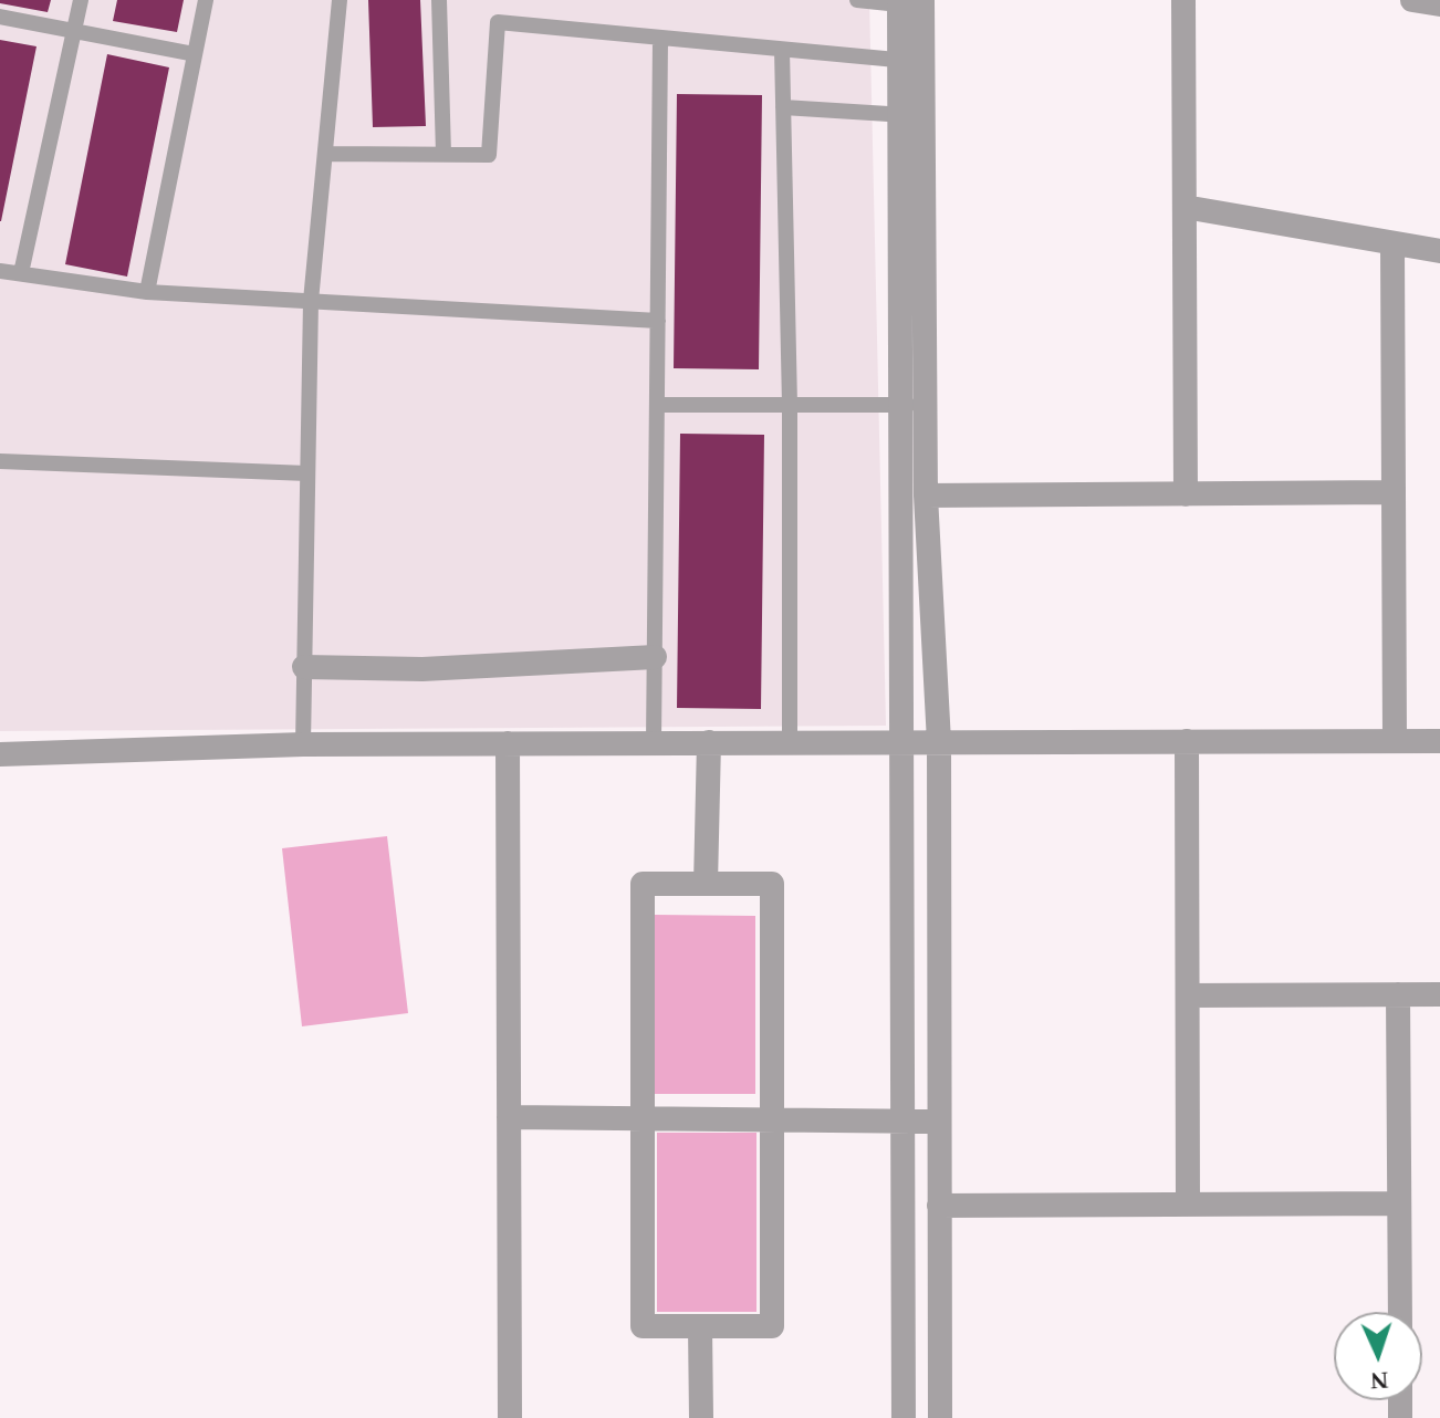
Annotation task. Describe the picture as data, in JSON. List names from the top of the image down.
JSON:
{
  "north": "bottom"
}
